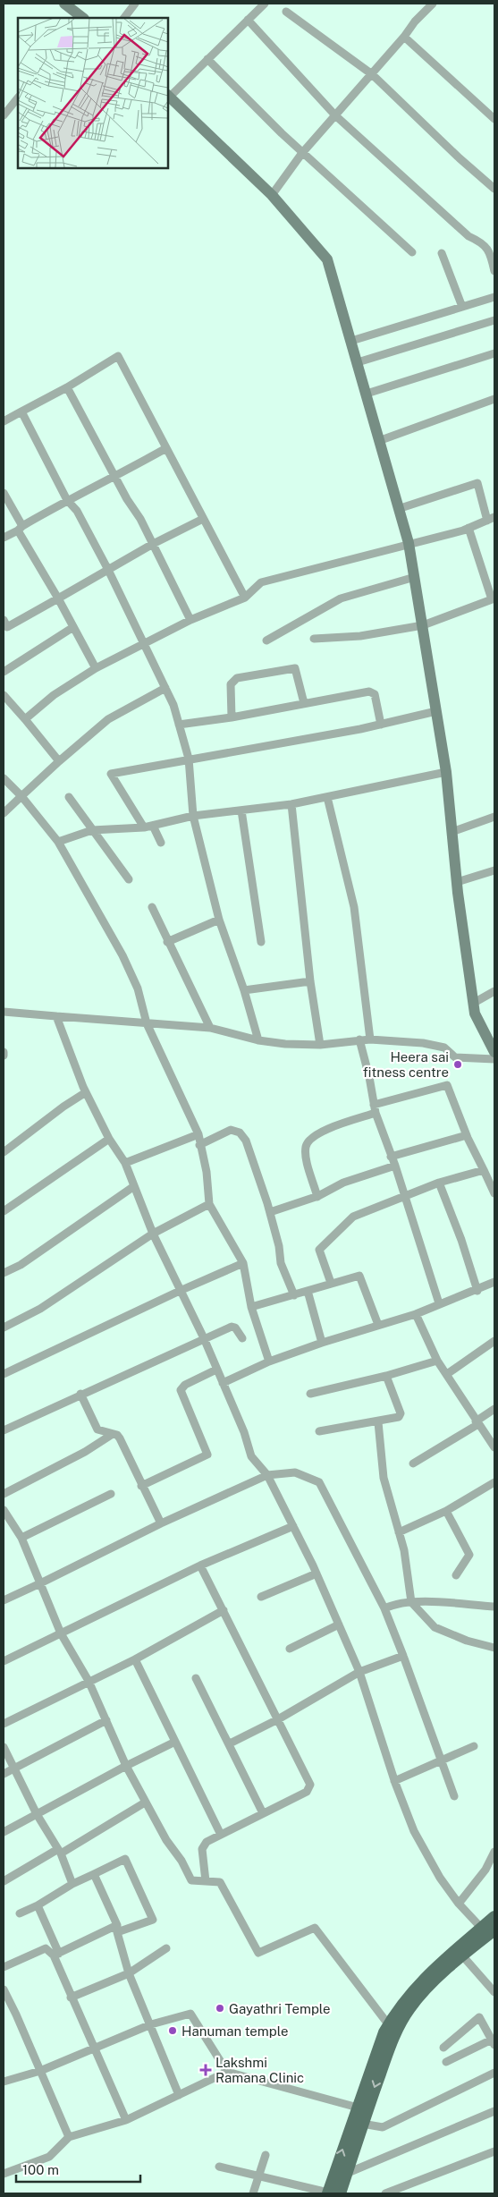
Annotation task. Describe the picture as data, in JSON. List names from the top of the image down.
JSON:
{
  "places": {
    "other": ["Heera sai fitness centre", "Gayathri Temple", "Hanuman temple"],
    "health": ["Lakshmi Ramana Clinic"]
  },
  "scale_bar": "100 m"
}
